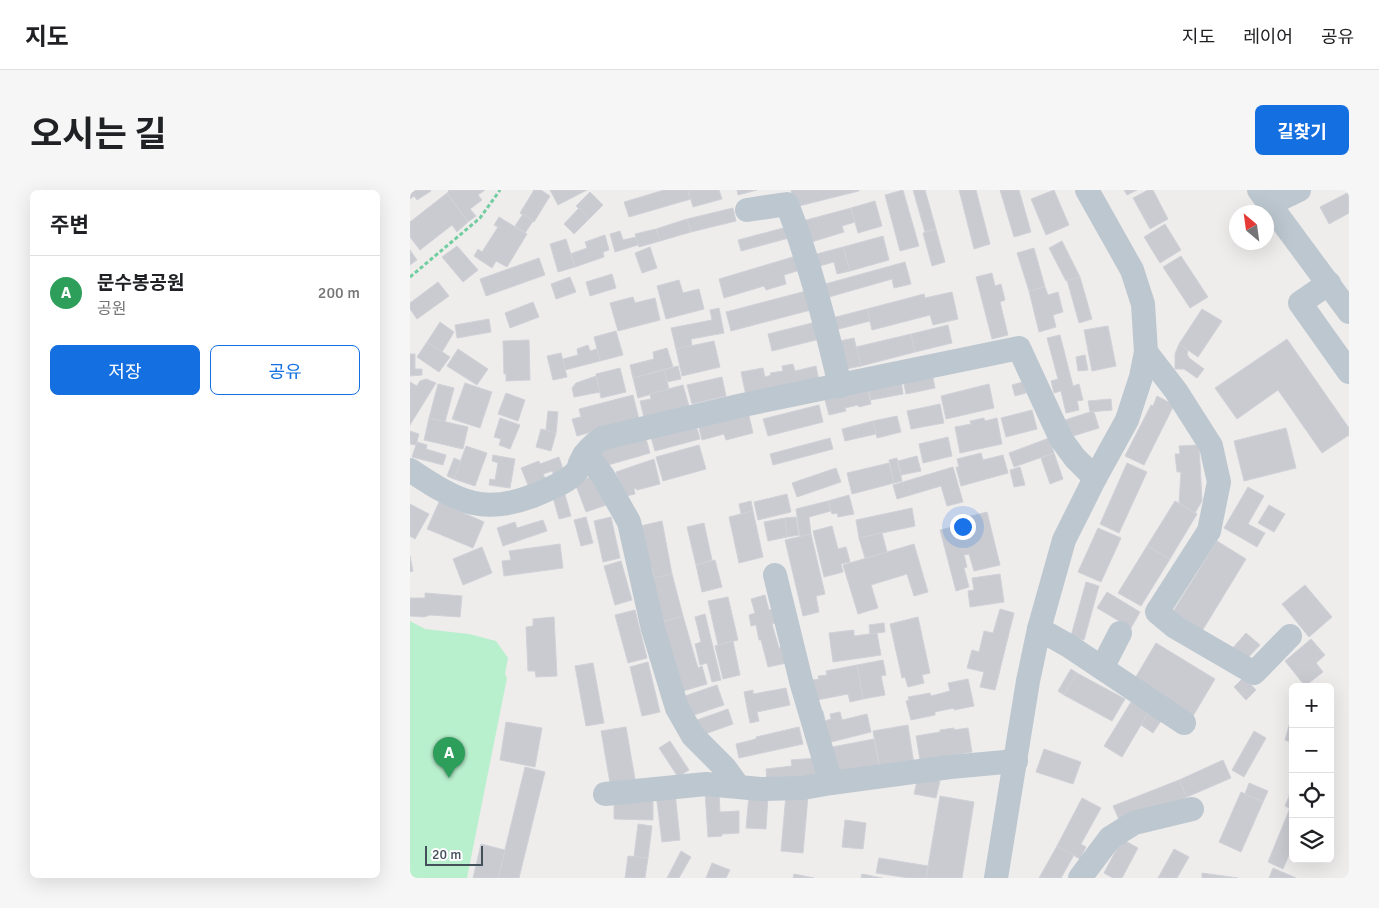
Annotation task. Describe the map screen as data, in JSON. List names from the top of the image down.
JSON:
{
  "scale_bar": "20 m",
  "north": "top left",
  "page": {
    "header": "지도",
    "nav": ["지도", "레이어", "공유"],
    "title": "오시는 길",
    "buttons": [
      "길찾기",
      ["저장", "공유"]
    ],
    "heading": "주변",
    "list": [
      {
        "mark": "A",
        "name": "문수봉공원",
        "note": "공원",
        "value": "200 m"
      }
    ],
    "map_buttons": ["+", "−"],
    "pins": "A",
    "scale": "20 m"
  }
}
